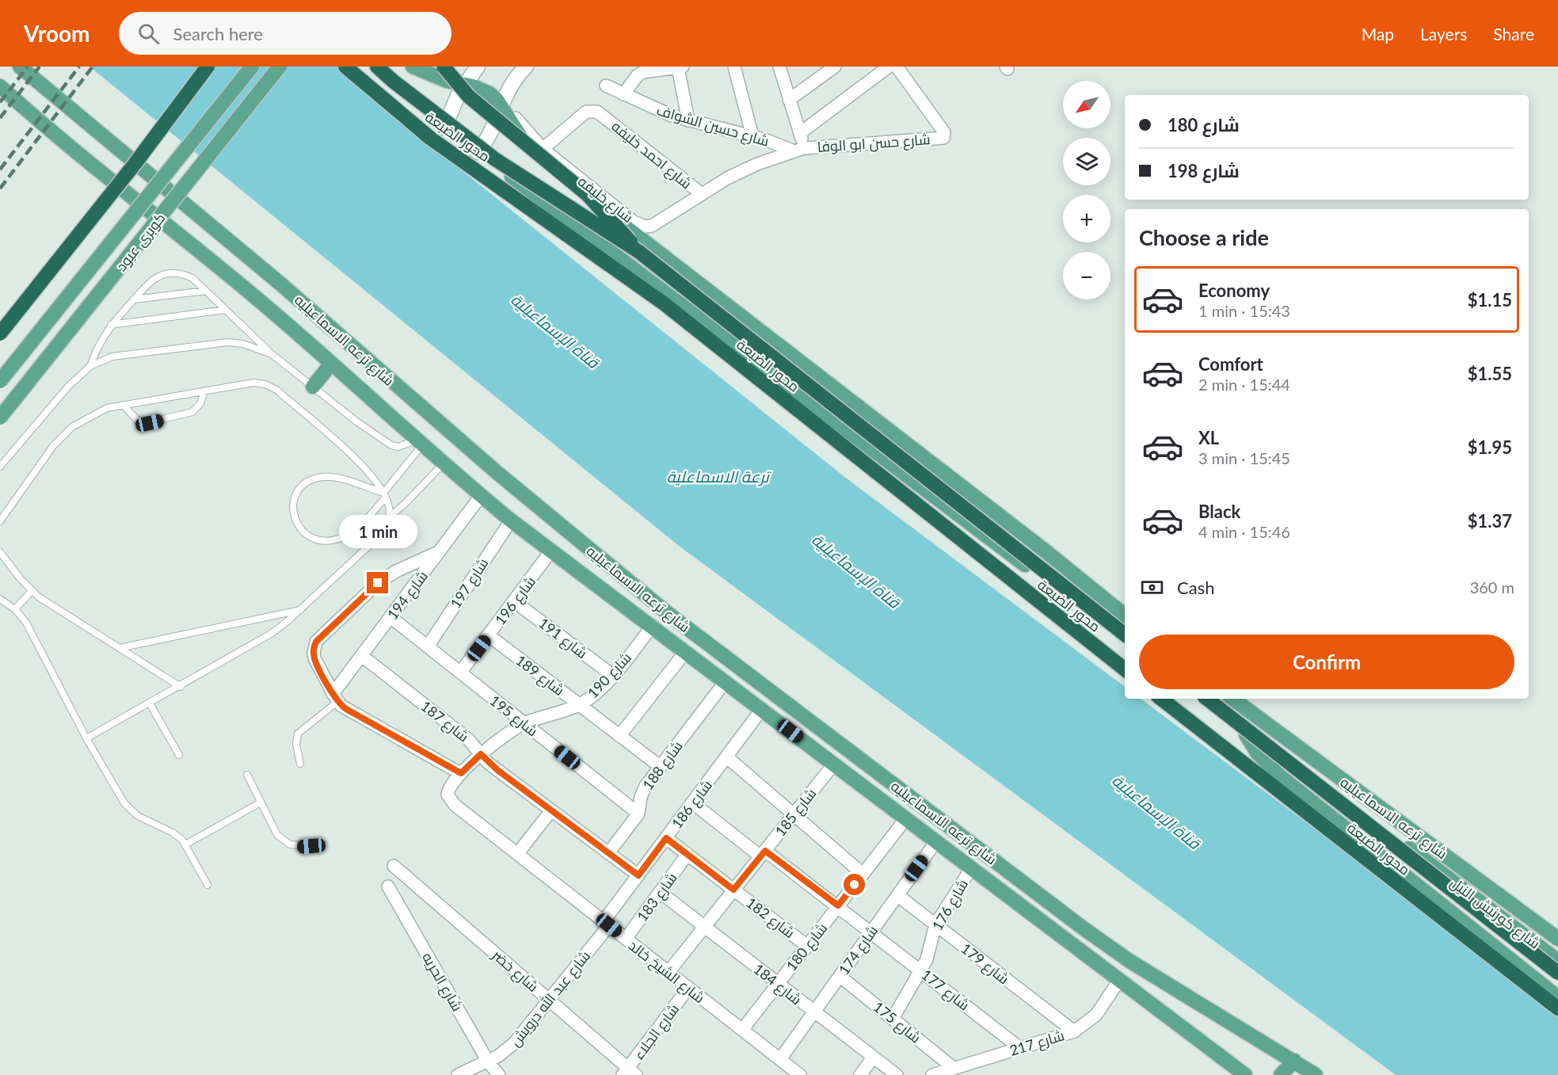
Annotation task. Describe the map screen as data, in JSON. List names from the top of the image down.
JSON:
{
  "streets": {
    "highway": ["محور الضبعة"],
    "main road": ["كوبرى عبود", "شارع ترعه الاسماعيليه", "شارع كورنيش النيل"],
    "street": [
      "شارع حسين الشواف",
      "شارع حسن ابو الوفا",
      "شارع احمد خليفه",
      "شارع خليفه",
      "شارع 197",
      "شارع 194",
      "شارع 196",
      "شارع 191",
      "شارع 189",
      "شارع 190",
      "شارع 195",
      "شارع 187",
      "شارع 188",
      "شارع 186",
      "شارع 185",
      "شارع 183",
      "شارع 176",
      "شارع 182",
      "شارع 180",
      "شارع 174",
      "شارع 179",
      "شارع خضر",
      "شارع الشيخ خالد",
      "شارع الحريه",
      "شارع 184",
      "شارع 177",
      "شارع عبد الله درويش",
      "شارع 175",
      "شارع الجلاء",
      "شارع 217"
    ]
  },
  "crossings": [
    ["شارع حسين الشواف", "شارع حسن ابو الوفا"],
    ["شارع حسين الشواف", "شارع خليفه"],
    ["شارع حسن ابو الوفا", "شارع خليفه"],
    ["شارع احمد خليفه", "شارع خليفه"],
    ["شارع ترعه الاسماعيليه", "شارع 197"],
    ["شارع ترعه الاسماعيليه", "شارع 194"],
    ["شارع ترعه الاسماعيليه", "شارع 196"],
    ["شارع ترعه الاسماعيليه", "شارع 190"],
    ["شارع ترعه الاسماعيليه", "شارع 188"],
    ["شارع ترعه الاسماعيليه", "شارع 186"],
    ["شارع ترعه الاسماعيليه", "شارع 185"],
    ["شارع ترعه الاسماعيليه", "شارع 176"],
    ["شارع ترعه الاسماعيليه", "شارع 180"],
    ["شارع ترعه الاسماعيليه", "شارع 174"],
    ["شارع ترعه الاسماعيليه", "شارع 217"],
    ["شارع 197", "شارع 195"],
    ["شارع 194", "شارع 195"],
    ["شارع 194", "شارع 187"],
    ["شارع 196", "شارع 191"],
    ["شارع 196", "شارع 189"],
    ["شارع 196", "شارع 195"],
    ["شارع 191", "شارع 190"],
    ["شارع 189", "شارع 190"],
    ["شارع 189", "شارع 188"],
    ["شارع 190", "شارع 195"],
    ["شارع 190", "شارع 187"],
    ["شارع 190", "شارع الشيخ خالد"],
    ["شارع 195", "شارع 188"],
    ["شارع 187", "شارع 188"],
    ["شارع 187", "شارع 186"],
    ["شارع 186", "شارع 182"],
    ["شارع 186", "شارع الشيخ خالد"],
    ["شارع 186", "شارع 177"],
    ["شارع 186", "شارع عبد الله درويش"],
    ["شارع 185", "شارع 182"],
    ["شارع 185", "شارع الشيخ خالد"],
    ["شارع 185", "شارع 184"],
    ["شارع 185", "شارع 177"],
    ["شارع 183", "شارع 182"],
    ["شارع 183", "شارع الشيخ خالد"],
    ["شارع 183", "شارع 184"],
    ["شارع 176", "شارع 179"],
    ["شارع 176", "شارع 177"],
    ["شارع 176", "شارع 175"],
    ["شارع 182", "شارع 180"],
    ["شارع 180", "شارع الشيخ خالد"],
    ["شارع 180", "شارع 184"],
    ["شارع 180", "شارع 177"],
    ["شارع 174", "شارع 179"],
    ["شارع 174", "شارع الشيخ خالد"],
    ["شارع 174", "شارع 184"],
    ["شارع 174", "شارع 177"],
    ["شارع 174", "شارع 175"],
    ["شارع 179", "شارع 217"],
    ["شارع خضر", "شارع عبد الله درويش"],
    ["شارع خضر", "شارع الجلاء"],
    ["شارع الشيخ خالد", "شارع عبد الله درويش"],
    ["شارع الشيخ خالد", "شارع الجلاء"],
    ["شارع الحريه", "شارع عبد الله درويش"],
    ["شارع 177", "شارع 217"],
    ["شارع 175", "شارع 217"]
  ],
  "water": ["قناة الإسماعيلية", "ترعة الاسماعلية"],
  "north": "bottom left",
  "page": {
    "header": "Vroom",
    "search": "Search here",
    "nav": ["Map", "Layers", "Share"],
    "map_buttons": ["+", "−"],
    "banner": ["شارع 180", "شارع 198"],
    "heading": "Choose a ride",
    "list": [
      {
        "name": "Economy",
        "note": "1 min · 15:43",
        "value": "$1.15"
      },
      {
        "name": "Comfort",
        "note": "2 min · 15:44",
        "value": "$1.55"
      },
      {
        "name": "XL",
        "note": "3 min · 15:45",
        "value": "$1.95"
      },
      {
        "name": "Black",
        "note": "4 min · 15:46",
        "value": "$1.37"
      }
    ],
    "bubble": "1 min",
    "pay": ["Cash", "360 m"],
    "buttons": "Confirm"
  }
}
